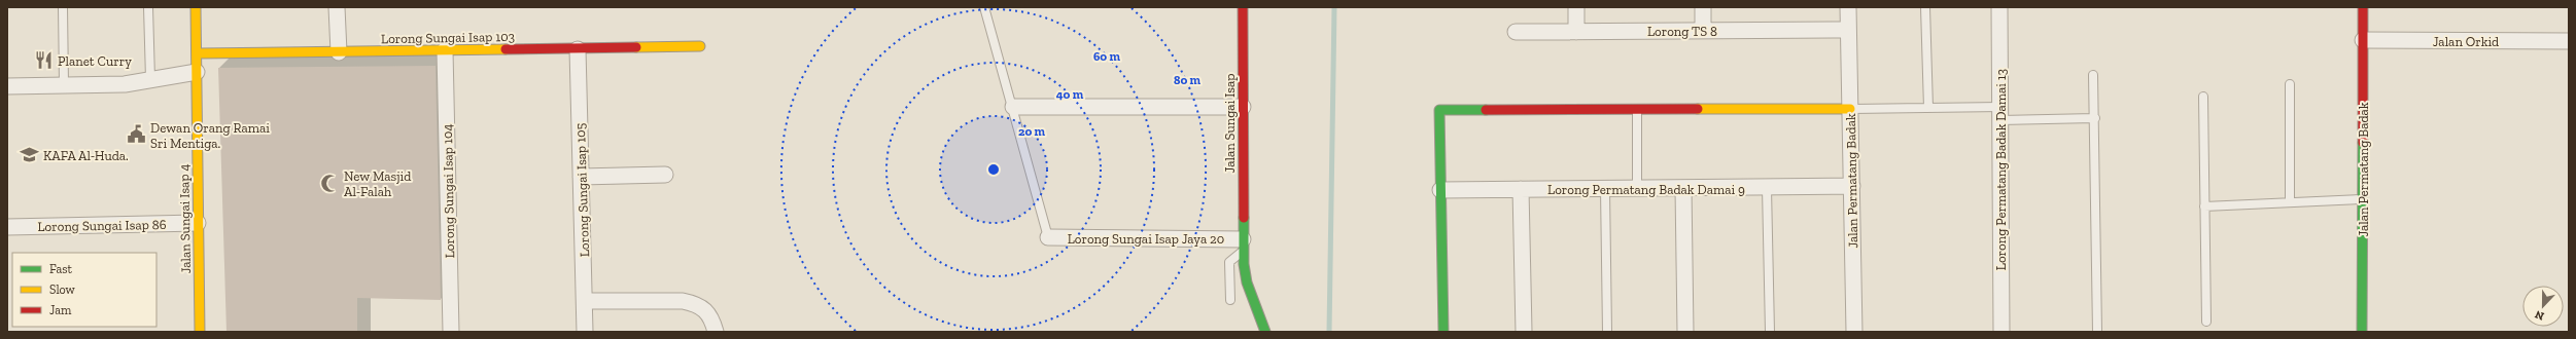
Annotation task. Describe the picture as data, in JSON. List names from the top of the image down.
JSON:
{
  "streets": {
    "street": [
      "Lorong TS 8",
      "Lorong Sungai Isap 103",
      "Jalan Orkid",
      "Jalan Sungai Isap",
      "Lorong Permatang Badak Damai 13",
      "Jalan Permatang Badak",
      "Lorong Permatang Badak Damai 9",
      "Lorong Sungai Isap 105",
      "Lorong Sungai Isap 104",
      "Jalan Sungai Isap 4",
      "Lorong Sungai Isap 86",
      "Lorong Sungai Isap Jaya 20"
    ]
  },
  "crossings": [
    ["Lorong TS 8", "Jalan Permatang Badak"],
    ["Lorong Sungai Isap 103", "Lorong Sungai Isap 105"],
    ["Lorong Sungai Isap 103", "Lorong Sungai Isap 104"],
    ["Lorong Sungai Isap 103", "Jalan Sungai Isap 4"],
    ["Jalan Orkid", "Jalan Permatang Badak"],
    ["Jalan Sungai Isap", "Lorong Sungai Isap Jaya 20"],
    ["Jalan Permatang Badak", "Lorong Permatang Badak Damai 9"],
    ["Jalan Sungai Isap 4", "Lorong Sungai Isap 86"]
  ],
  "places": {
    "restaurant": ["Planet Curry"],
    "public building": ["Dewan Orang Ramai Sri Mentiga."],
    "school or university": ["KAFA Al-Huda."],
    "mosque": ["New Masjid Al-Falah"]
  },
  "legend": ["Fast", "Slow", "Jam"],
  "north": "bottom",
  "rings": [
    "60 m",
    "80 m",
    "40 m",
    "20 m"
  ]
}
